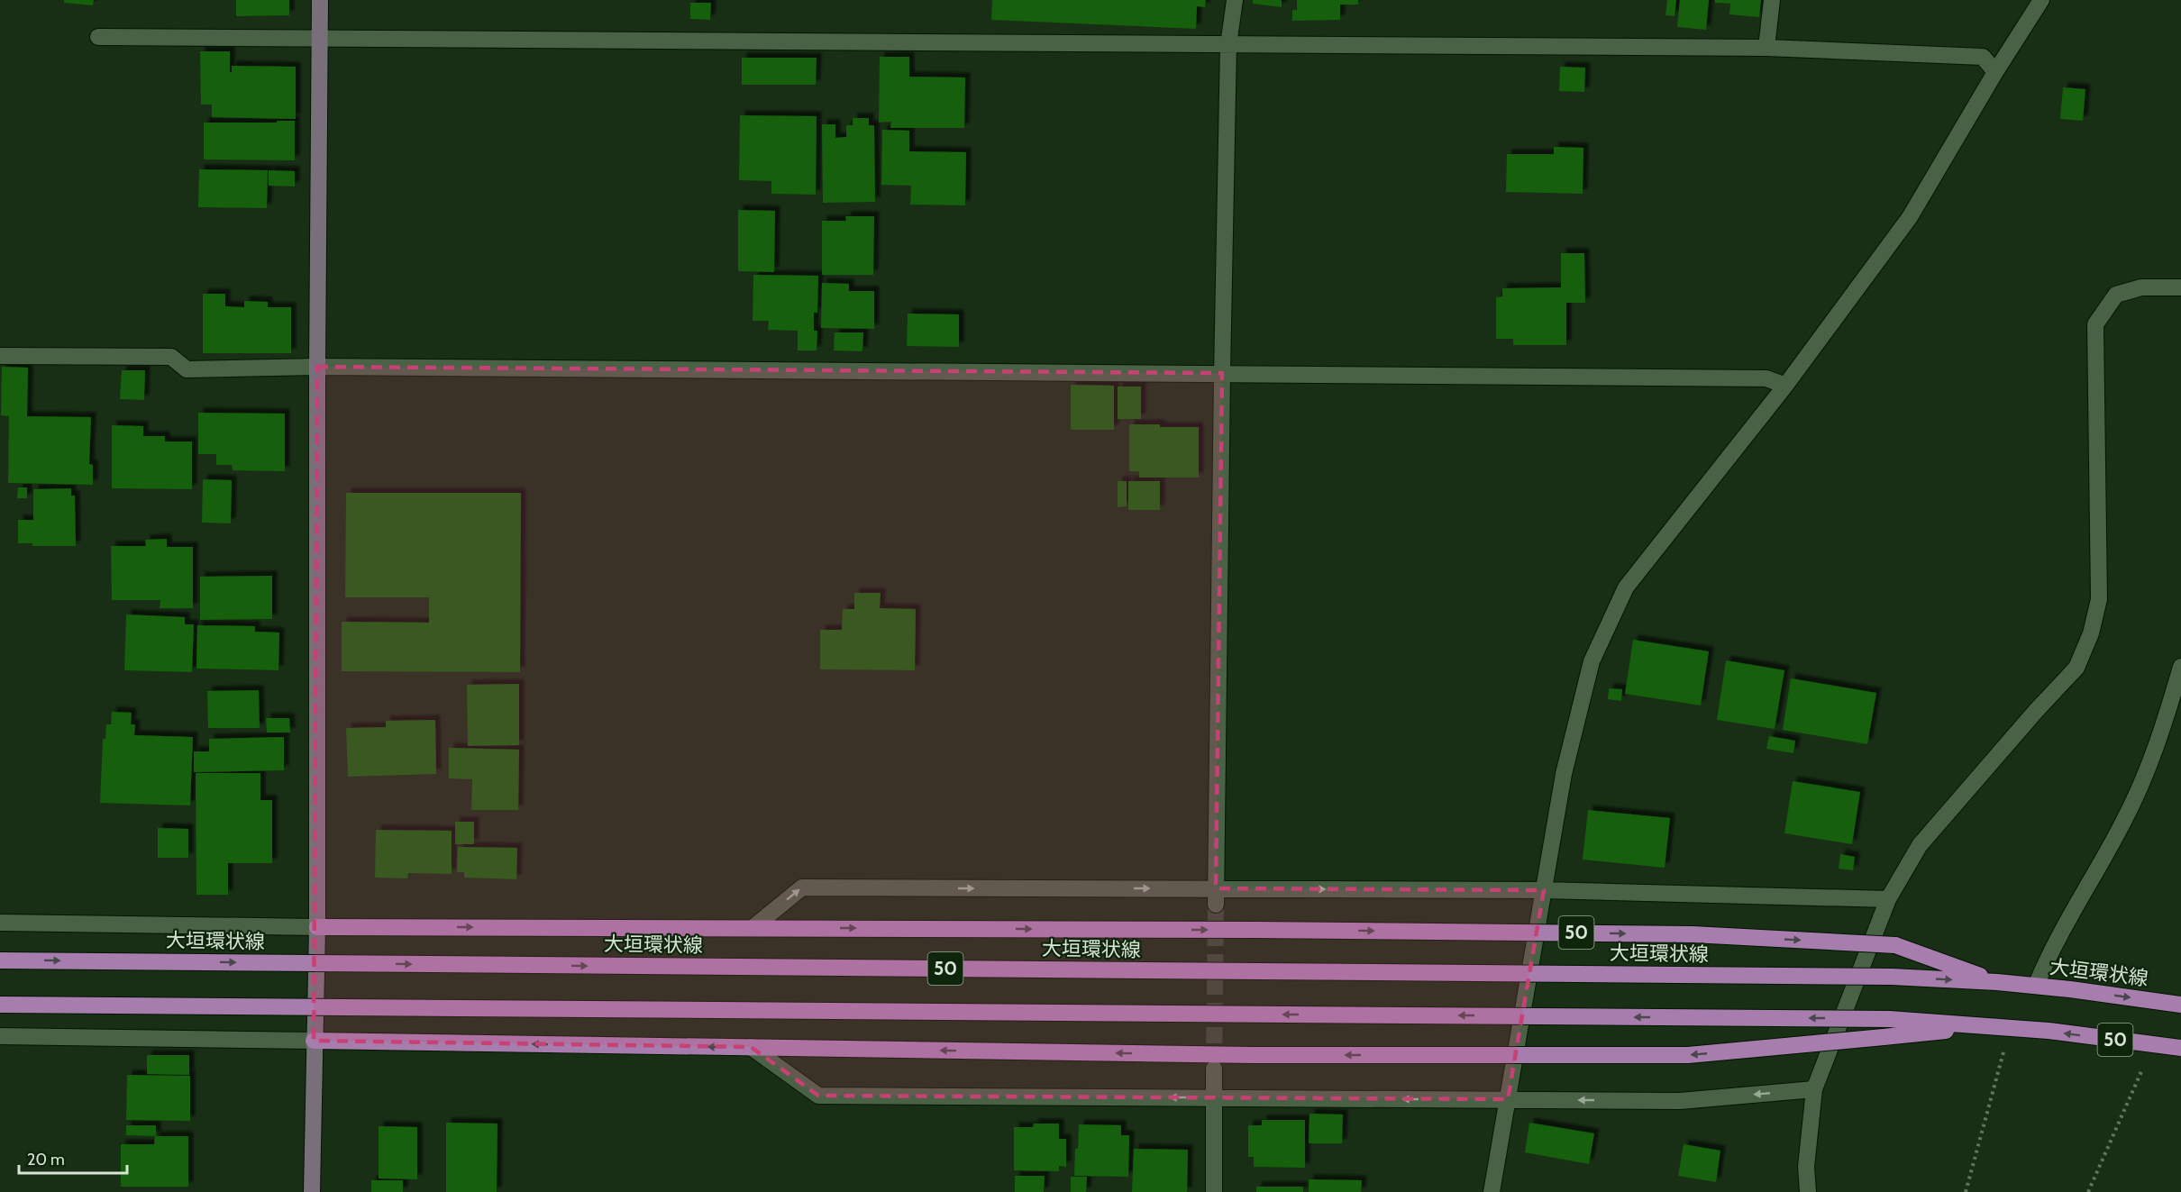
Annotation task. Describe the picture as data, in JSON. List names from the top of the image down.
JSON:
{
  "streets": {
    "main road": ["50", "大垣環状線"]
  },
  "crossings": [
    ["50", "大垣環状線"]
  ],
  "scale_bar": "20 m"
}
